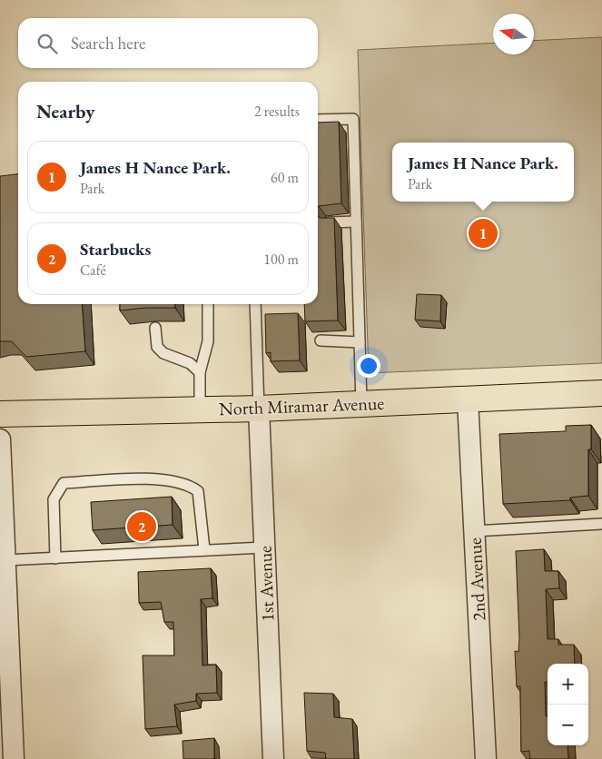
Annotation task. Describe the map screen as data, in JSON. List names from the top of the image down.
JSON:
{
  "streets": {
    "main road": ["North Miramar Avenue"],
    "street": ["2nd Avenue", "1st Avenue"]
  },
  "crossings": [
    ["North Miramar Avenue", "2nd Avenue"],
    ["North Miramar Avenue", "1st Avenue"]
  ],
  "north": "left",
  "page": {
    "search": "Search here",
    "heading": ["Nearby", "2 results"],
    "list": [
      {
        "mark": "1",
        "name": "James H Nance Park.",
        "note": "Park",
        "value": "60 m"
      },
      {
        "mark": "2",
        "name": "Starbucks",
        "note": "Café",
        "value": "100 m"
      }
    ],
    "popup": ["James H Nance Park.", "Park"],
    "pins": ["1", "2"],
    "map_buttons": ["+", "−"]
  }
}
